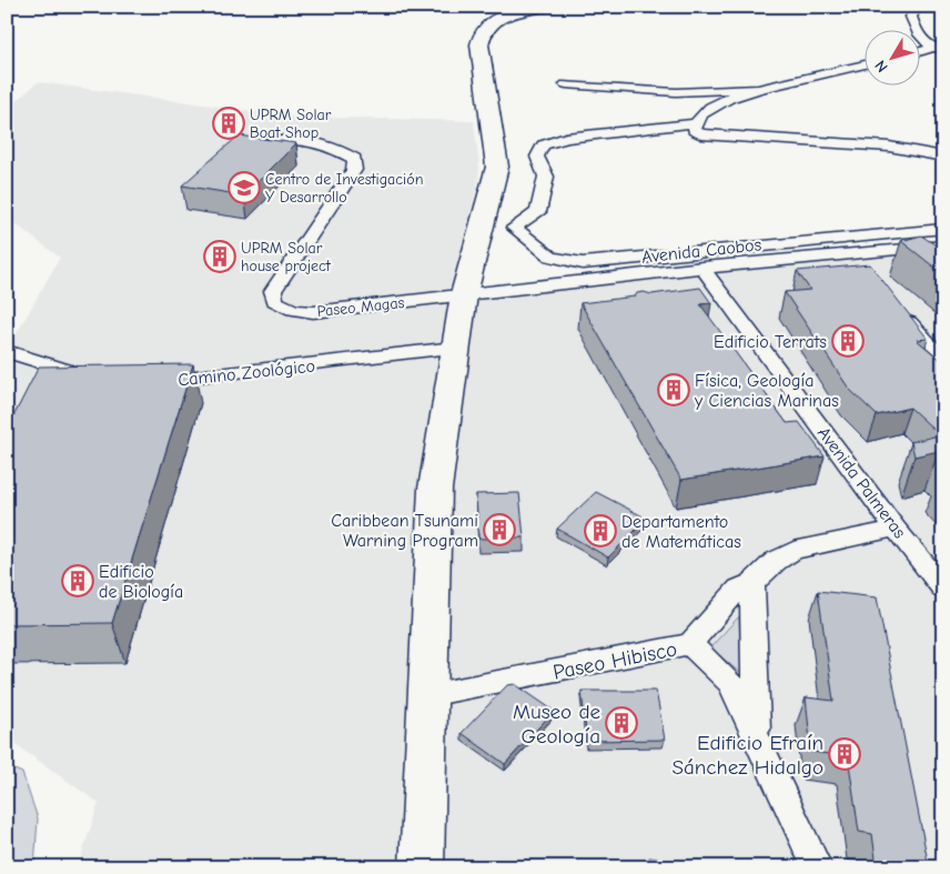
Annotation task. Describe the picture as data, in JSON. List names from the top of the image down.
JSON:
{
  "streets": {
    "street": [
      "Avenida Caobos",
      "Paseo Magas",
      "Camino Zoológico",
      "Avenida Palmeras",
      "Paseo Hibisco"
    ]
  },
  "crossings": [
    ["Avenida Caobos", "Paseo Magas"],
    ["Avenida Caobos", "Avenida Palmeras"],
    ["Avenida Palmeras", "Paseo Hibisco"]
  ],
  "places": {
    "building": [
      "UPRM Solar Boat Shop",
      "UPRM Solar house project",
      "Edificio Terrats",
      "Física, Geología y Ciencias Marinas",
      "Caribbean Tsunami Warning Program",
      "Departamento de Matemáticas",
      "Edificio de Biología",
      "Museo de Geología",
      "Edificio Efraín Sánchez Hidalgo"
    ],
    "school or university": ["Centro de Investigación Y Desarrollo"]
  },
  "north": "bottom left"
}
